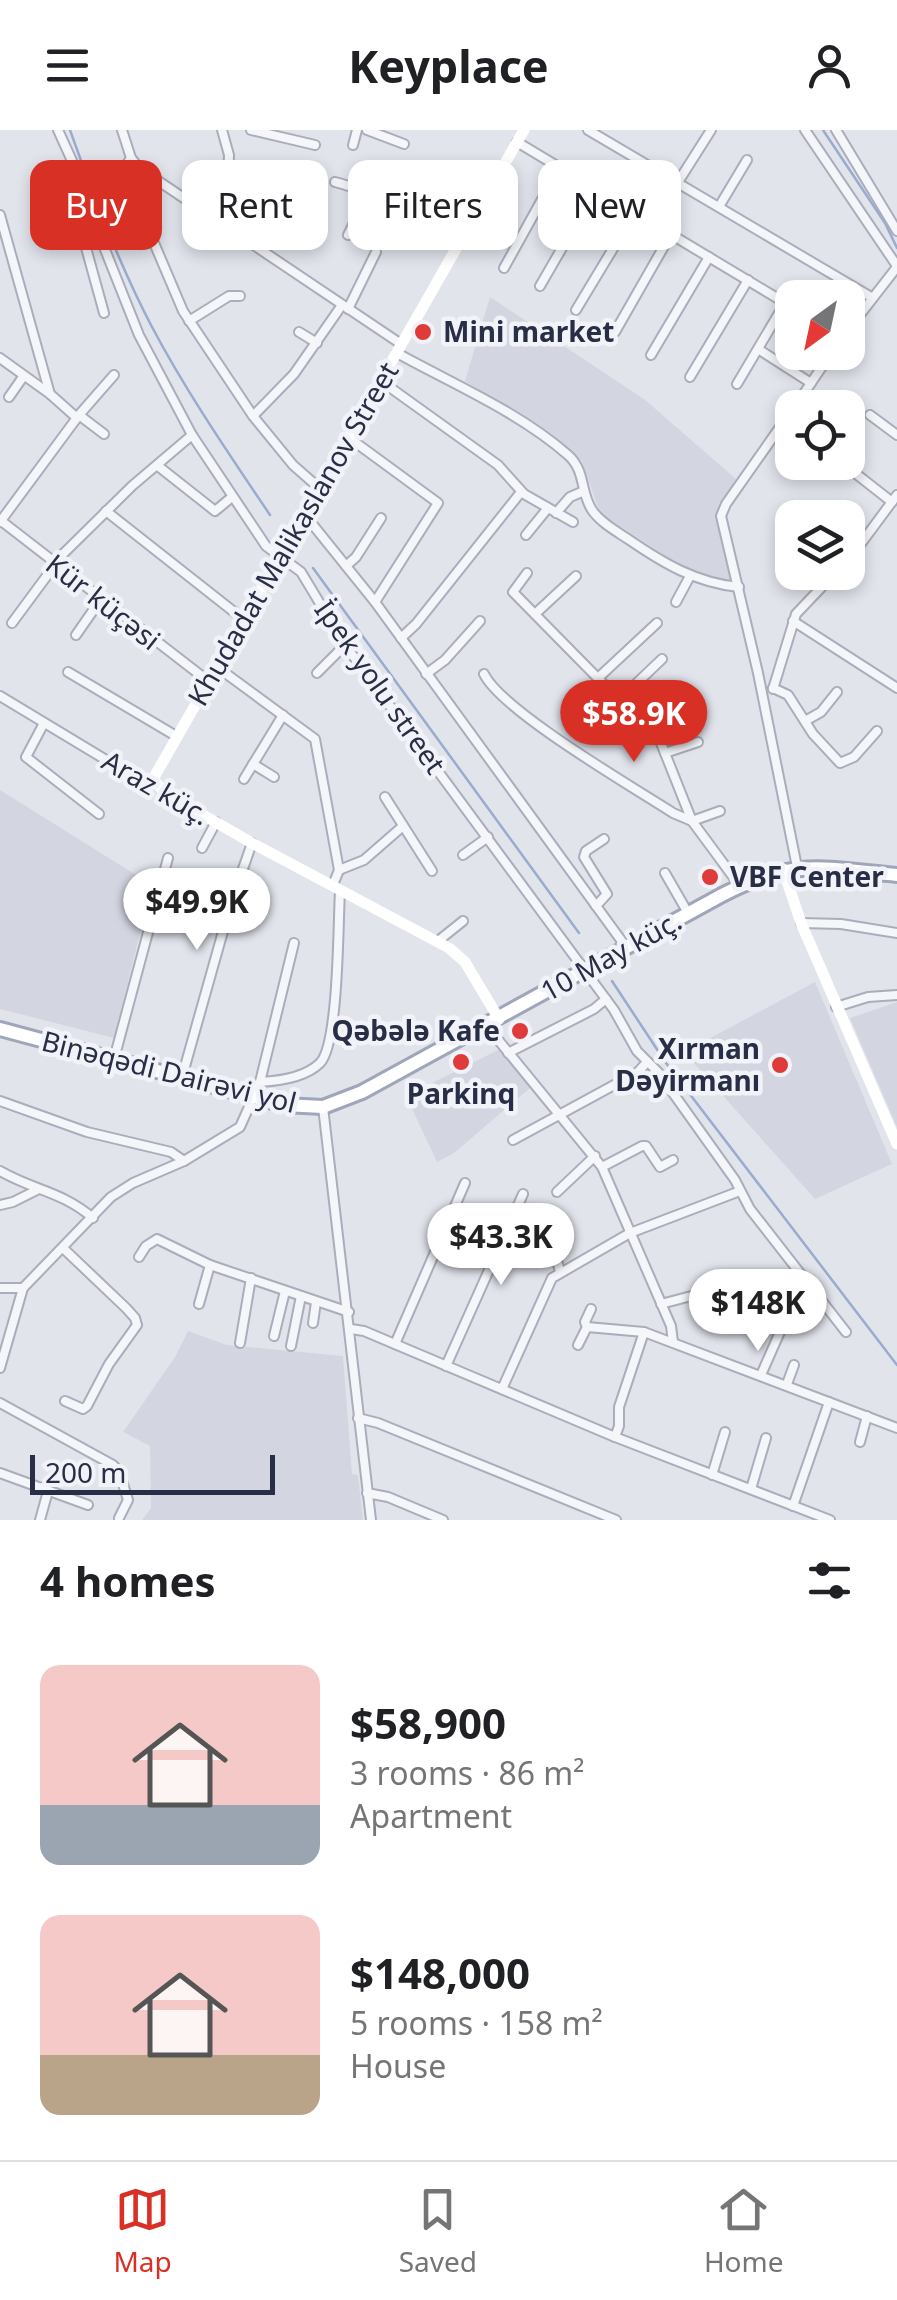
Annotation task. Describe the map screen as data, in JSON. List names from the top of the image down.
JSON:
{
  "streets": {
    "main road": ["10 May küç.", "Binəqədi Dairəvi yol"],
    "street": [
      "Khudadat Malikaslanov Street",
      "Kür küçəsi",
      "İpek yolu street",
      "Araz küç."
    ]
  },
  "crossings": [
    ["Khudadat Malikaslanov Street", "Kür küçəsi"],
    ["Khudadat Malikaslanov Street", "İpek yolu street"],
    ["Khudadat Malikaslanov Street", "Araz küç."],
    ["İpek yolu street", "10 May küç."],
    ["Araz küç.", "10 May küç."],
    ["Araz küç.", "Binəqədi Dairəvi yol"],
    ["10 May küç.", "Binəqədi Dairəvi yol"]
  ],
  "places": [
    "Mini market",
    "VBF Center",
    "Qəbələ Kafe",
    "Parkinq",
    "Xırman Dəyirmanı"
  ],
  "scale_bar": "200 m",
  "north": "bottom left",
  "page": {
    "header": "Keyplace",
    "chip": [
      "Buy",
      "Rent",
      "Filters",
      "New"
    ],
    "price": [
      "$58.9K",
      "$49.9K",
      "$43.3K",
      "$148K"
    ],
    "scale": "200 m",
    "heading": "4 homes",
    "list": [
      {
        "name": "$58,900",
        "note": "3 rooms · 86 m² · Apartment"
      },
      {
        "name": "$148,000",
        "note": "5 rooms · 158 m² · House"
      }
    ],
    "tabs": ["Map", "Saved", "Home"]
  }
}
